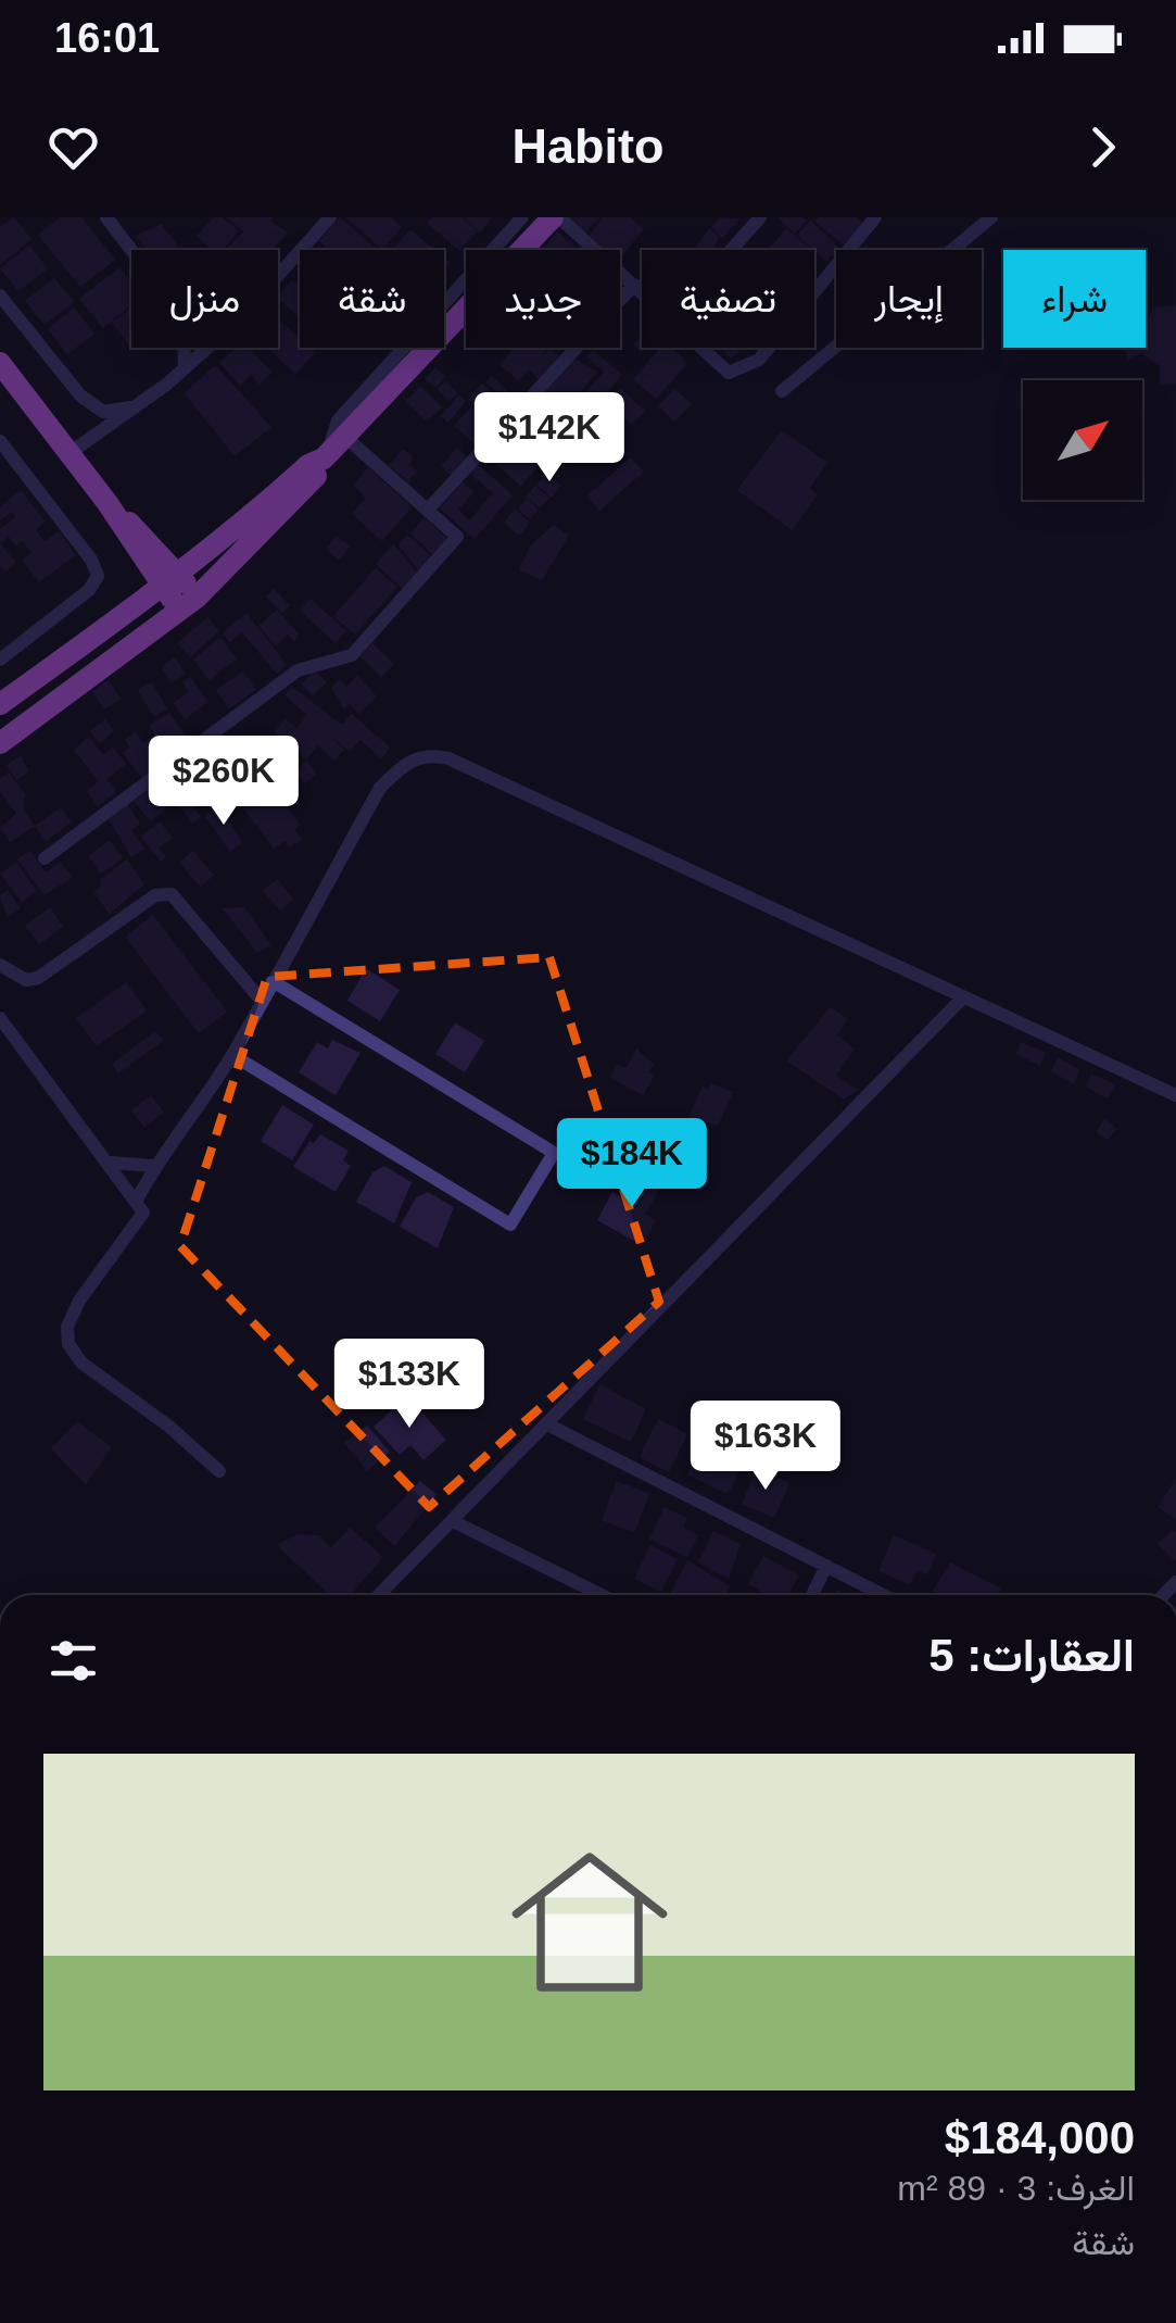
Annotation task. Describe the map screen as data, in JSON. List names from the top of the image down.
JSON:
{
  "north": "top right",
  "page": {
    "status": "16:01",
    "header": "Habito",
    "chip": [
      "شراء",
      "إيجار",
      "تصفية",
      "جديد",
      "شقة",
      "منزل"
    ],
    "price": [
      "$142K",
      "$260K",
      "$184K",
      "$133K",
      "$163K"
    ],
    "heading": "العقارات: 5",
    "list": [
      {
        "name": "$184,000",
        "note": "الغرف: 3 · 89 m² · شقة"
      }
    ]
  }
}
